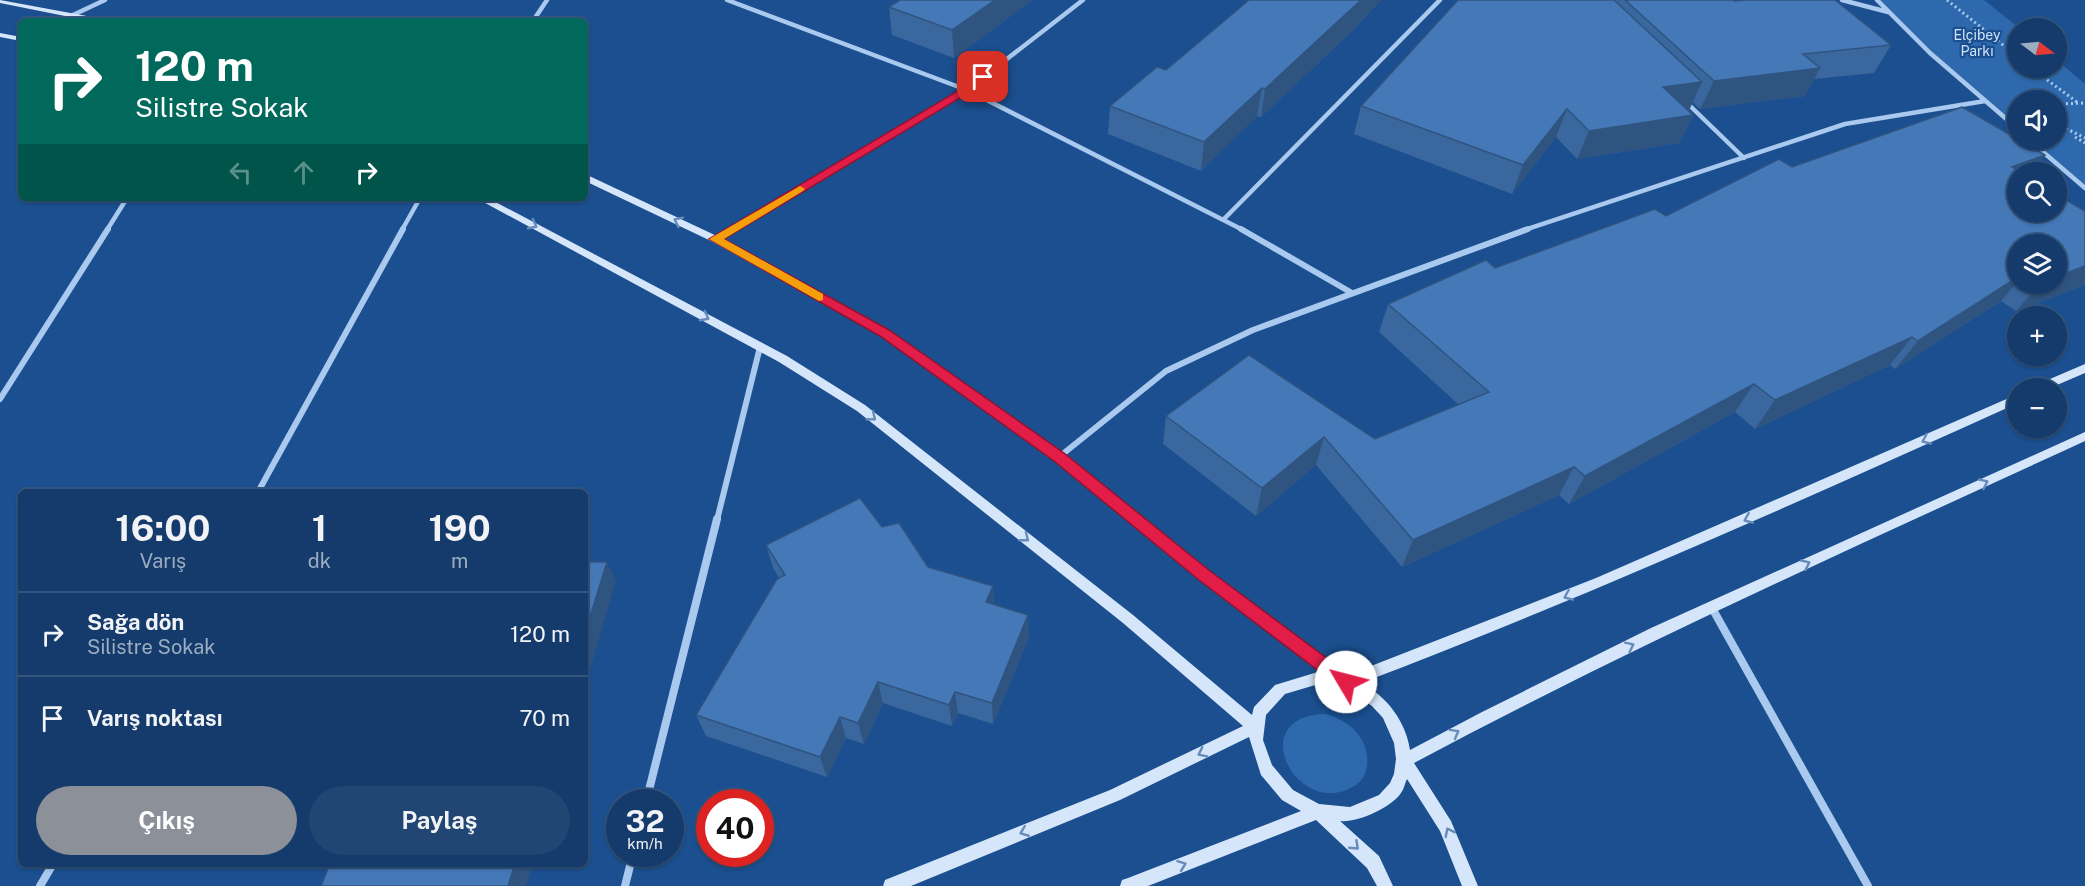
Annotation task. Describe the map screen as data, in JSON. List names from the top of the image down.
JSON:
{
  "parks": ["Elçibey Parkı"],
  "north": "right",
  "page": {
    "map_buttons": ["+", "−"],
    "turn": ["120 m", "Silistre Sokak"],
    "eta": [
      "16:00",
      "Varış",
      "1",
      "dk",
      "190",
      "m"
    ],
    "list": [
      {
        "name": "Sağa dön",
        "note": "Silistre Sokak",
        "value": "120 m"
      },
      {
        "name": "Varış noktası",
        "value": "70 m"
      }
    ],
    "buttons": ["Çıkış", "Paylaş"],
    "speed": "32 km/h",
    "limit": "40"
  }
}
